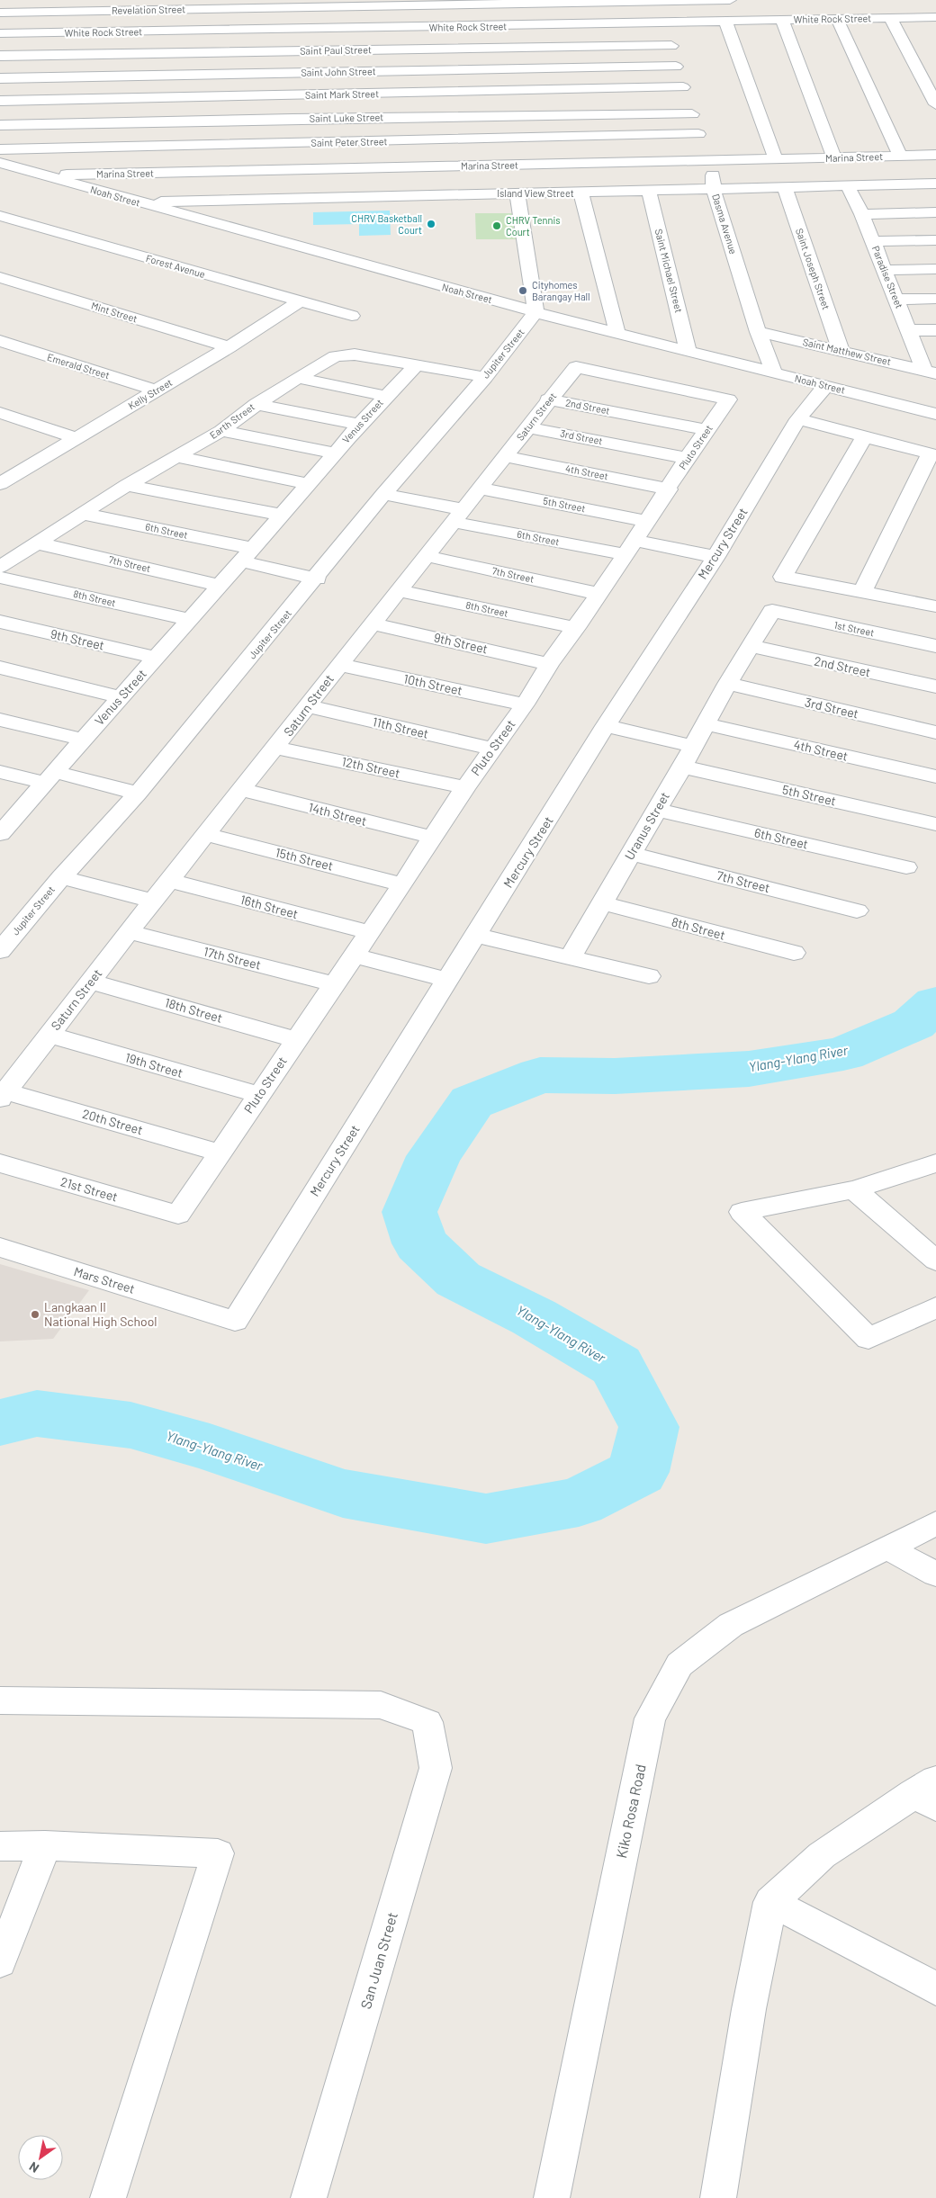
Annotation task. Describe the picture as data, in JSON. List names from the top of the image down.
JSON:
{
  "streets": {
    "street": [
      "Revelation Street",
      "White Rock Street",
      "Saint Paul Street",
      "Saint John Street",
      "Saint Mark Street",
      "Saint Luke Street",
      "Saint Peter Street",
      "Marina Street",
      "Island View Street",
      "Noah Street",
      "Dasma Avenue",
      "Forest Avenue",
      "Saint Joseph Street",
      "Saint Michael Street",
      "Paradise Street",
      "Mint Street",
      "Saint Matthew Street",
      "Jupiter Street",
      "Emerald Street",
      "Kelly Street",
      "2nd Street",
      "Saturn Street",
      "Earth Street",
      "Venus Street",
      "3rd Street",
      "Pluto Street",
      "4th Street",
      "5th Street",
      "6th Street",
      "Mercury Street",
      "7th Street",
      "8th Street",
      "1st Street",
      "9th Street",
      "10th Street",
      "11th Street",
      "12th Street",
      "14th Street",
      "Uranus Street",
      "15th Street",
      "16th Street",
      "17th Street",
      "18th Street",
      "19th Street",
      "20th Street",
      "21st Street",
      "Mars Street",
      "Kiko Rosa Road",
      "San Juan Street"
    ]
  },
  "crossings": [
    ["White Rock Street", "Dasma Avenue"],
    ["Saint Paul Street", "Dasma Avenue"],
    ["Saint John Street", "Dasma Avenue"],
    ["Saint Mark Street", "Dasma Avenue"],
    ["Saint Luke Street", "Dasma Avenue"],
    ["Saint Peter Street", "Dasma Avenue"],
    ["Marina Street", "Noah Street"],
    ["Marina Street", "Dasma Avenue"],
    ["Island View Street", "Noah Street"],
    ["Island View Street", "Dasma Avenue"],
    ["Island View Street", "Saint Joseph Street"],
    ["Island View Street", "Saint Michael Street"],
    ["Island View Street", "Paradise Street"],
    ["Noah Street", "Dasma Avenue"],
    ["Noah Street", "Saint Michael Street"],
    ["Noah Street", "Jupiter Street"],
    ["Noah Street", "Mercury Street"],
    ["Dasma Avenue", "Saint Matthew Street"],
    ["Forest Avenue", "Kelly Street"],
    ["Saint Joseph Street", "Saint Matthew Street"],
    ["Paradise Street", "Saint Matthew Street"],
    ["Mint Street", "Kelly Street"],
    ["Jupiter Street", "Earth Street"],
    ["Emerald Street", "Kelly Street"],
    ["2nd Street", "Saturn Street"],
    ["2nd Street", "Pluto Street"],
    ["2nd Street", "Uranus Street"],
    ["Saturn Street", "3rd Street"],
    ["Saturn Street", "Pluto Street"],
    ["Saturn Street", "4th Street"],
    ["Saturn Street", "5th Street"],
    ["Saturn Street", "6th Street"],
    ["Saturn Street", "7th Street"],
    ["Saturn Street", "8th Street"],
    ["Saturn Street", "9th Street"],
    ["Saturn Street", "10th Street"],
    ["Saturn Street", "11th Street"],
    ["Saturn Street", "12th Street"],
    ["Saturn Street", "14th Street"],
    ["Saturn Street", "15th Street"],
    ["Saturn Street", "16th Street"],
    ["Saturn Street", "17th Street"],
    ["Saturn Street", "18th Street"],
    ["Saturn Street", "19th Street"],
    ["Saturn Street", "20th Street"],
    ["Earth Street", "Venus Street"],
    ["Earth Street", "6th Street"],
    ["Earth Street", "7th Street"],
    ["Venus Street", "6th Street"],
    ["Venus Street", "7th Street"],
    ["Venus Street", "8th Street"],
    ["Venus Street", "9th Street"],
    ["3rd Street", "Pluto Street"],
    ["3rd Street", "Uranus Street"],
    ["Pluto Street", "4th Street"],
    ["Pluto Street", "5th Street"],
    ["Pluto Street", "6th Street"],
    ["Pluto Street", "7th Street"],
    ["Pluto Street", "8th Street"],
    ["Pluto Street", "9th Street"],
    ["Pluto Street", "10th Street"],
    ["Pluto Street", "11th Street"],
    ["Pluto Street", "12th Street"],
    ["Pluto Street", "14th Street"],
    ["Pluto Street", "15th Street"],
    ["Pluto Street", "16th Street"],
    ["Pluto Street", "17th Street"],
    ["Pluto Street", "18th Street"],
    ["Pluto Street", "19th Street"],
    ["Pluto Street", "20th Street"],
    ["Pluto Street", "21st Street"],
    ["4th Street", "Uranus Street"],
    ["5th Street", "Uranus Street"],
    ["6th Street", "Uranus Street"],
    ["Mercury Street", "Mars Street"],
    ["7th Street", "Uranus Street"],
    ["8th Street", "Uranus Street"],
    ["1st Street", "Uranus Street"]
  ],
  "water": ["Ylang-Ylang River"],
  "places": [
    "CHRV Basketball Court",
    "CHRV Tennis Court",
    "Cityhomes Barangay Hall",
    "Langkaan II National High School"
  ],
  "north": "bottom left"
}
